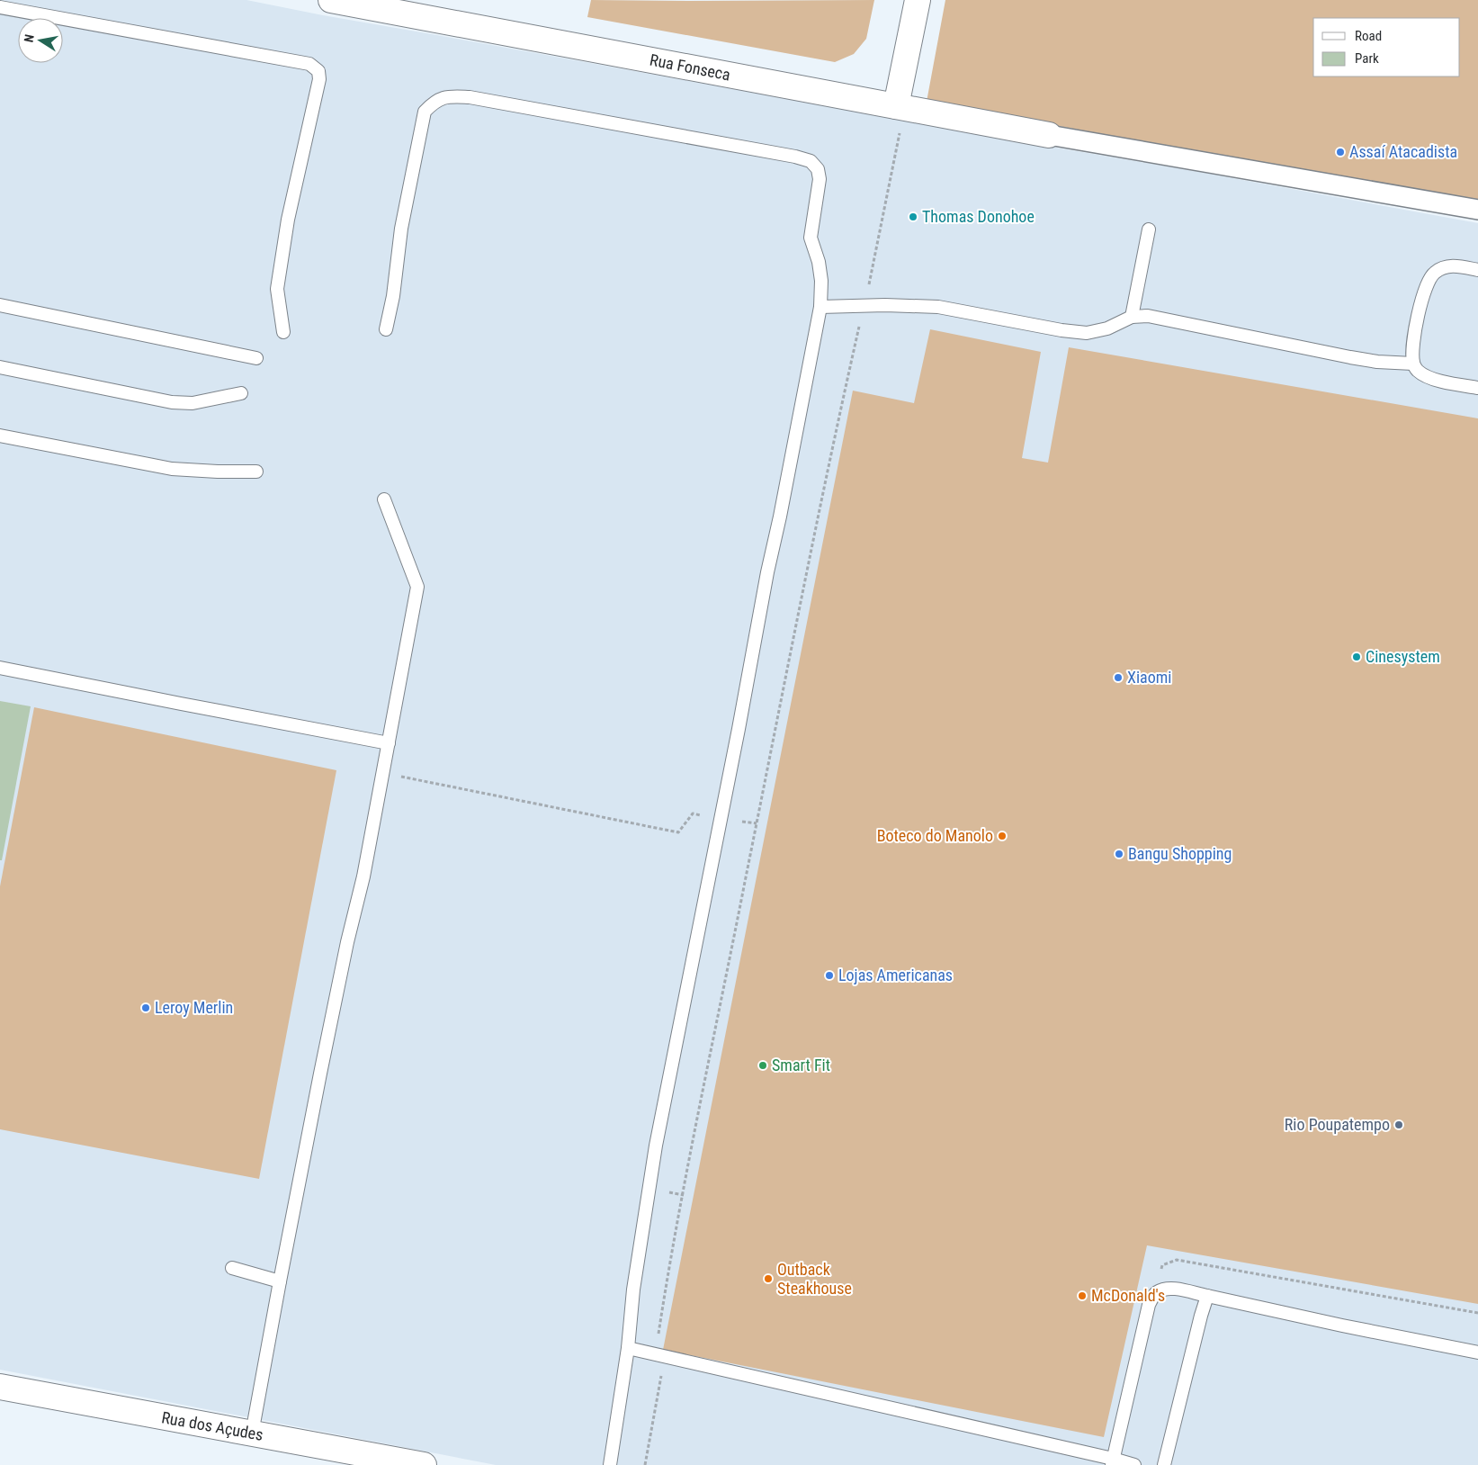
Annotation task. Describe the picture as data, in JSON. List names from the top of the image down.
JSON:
{
  "streets": {
    "street": ["Rua Fonseca", "Rua dos Açudes"]
  },
  "places": [
    "Assaí Atacadista",
    "Thomas Donohoe",
    "Cinesystem",
    "Xiaomi",
    "Boteco do Manolo",
    "Bangu Shopping",
    "Lojas Americanas",
    "Leroy Merlin",
    "Smart Fit",
    "Rio Poupatempo",
    "Outback Steakhouse",
    "McDonald's"
  ],
  "legend": ["Road", "Park"],
  "north": "left"
}
